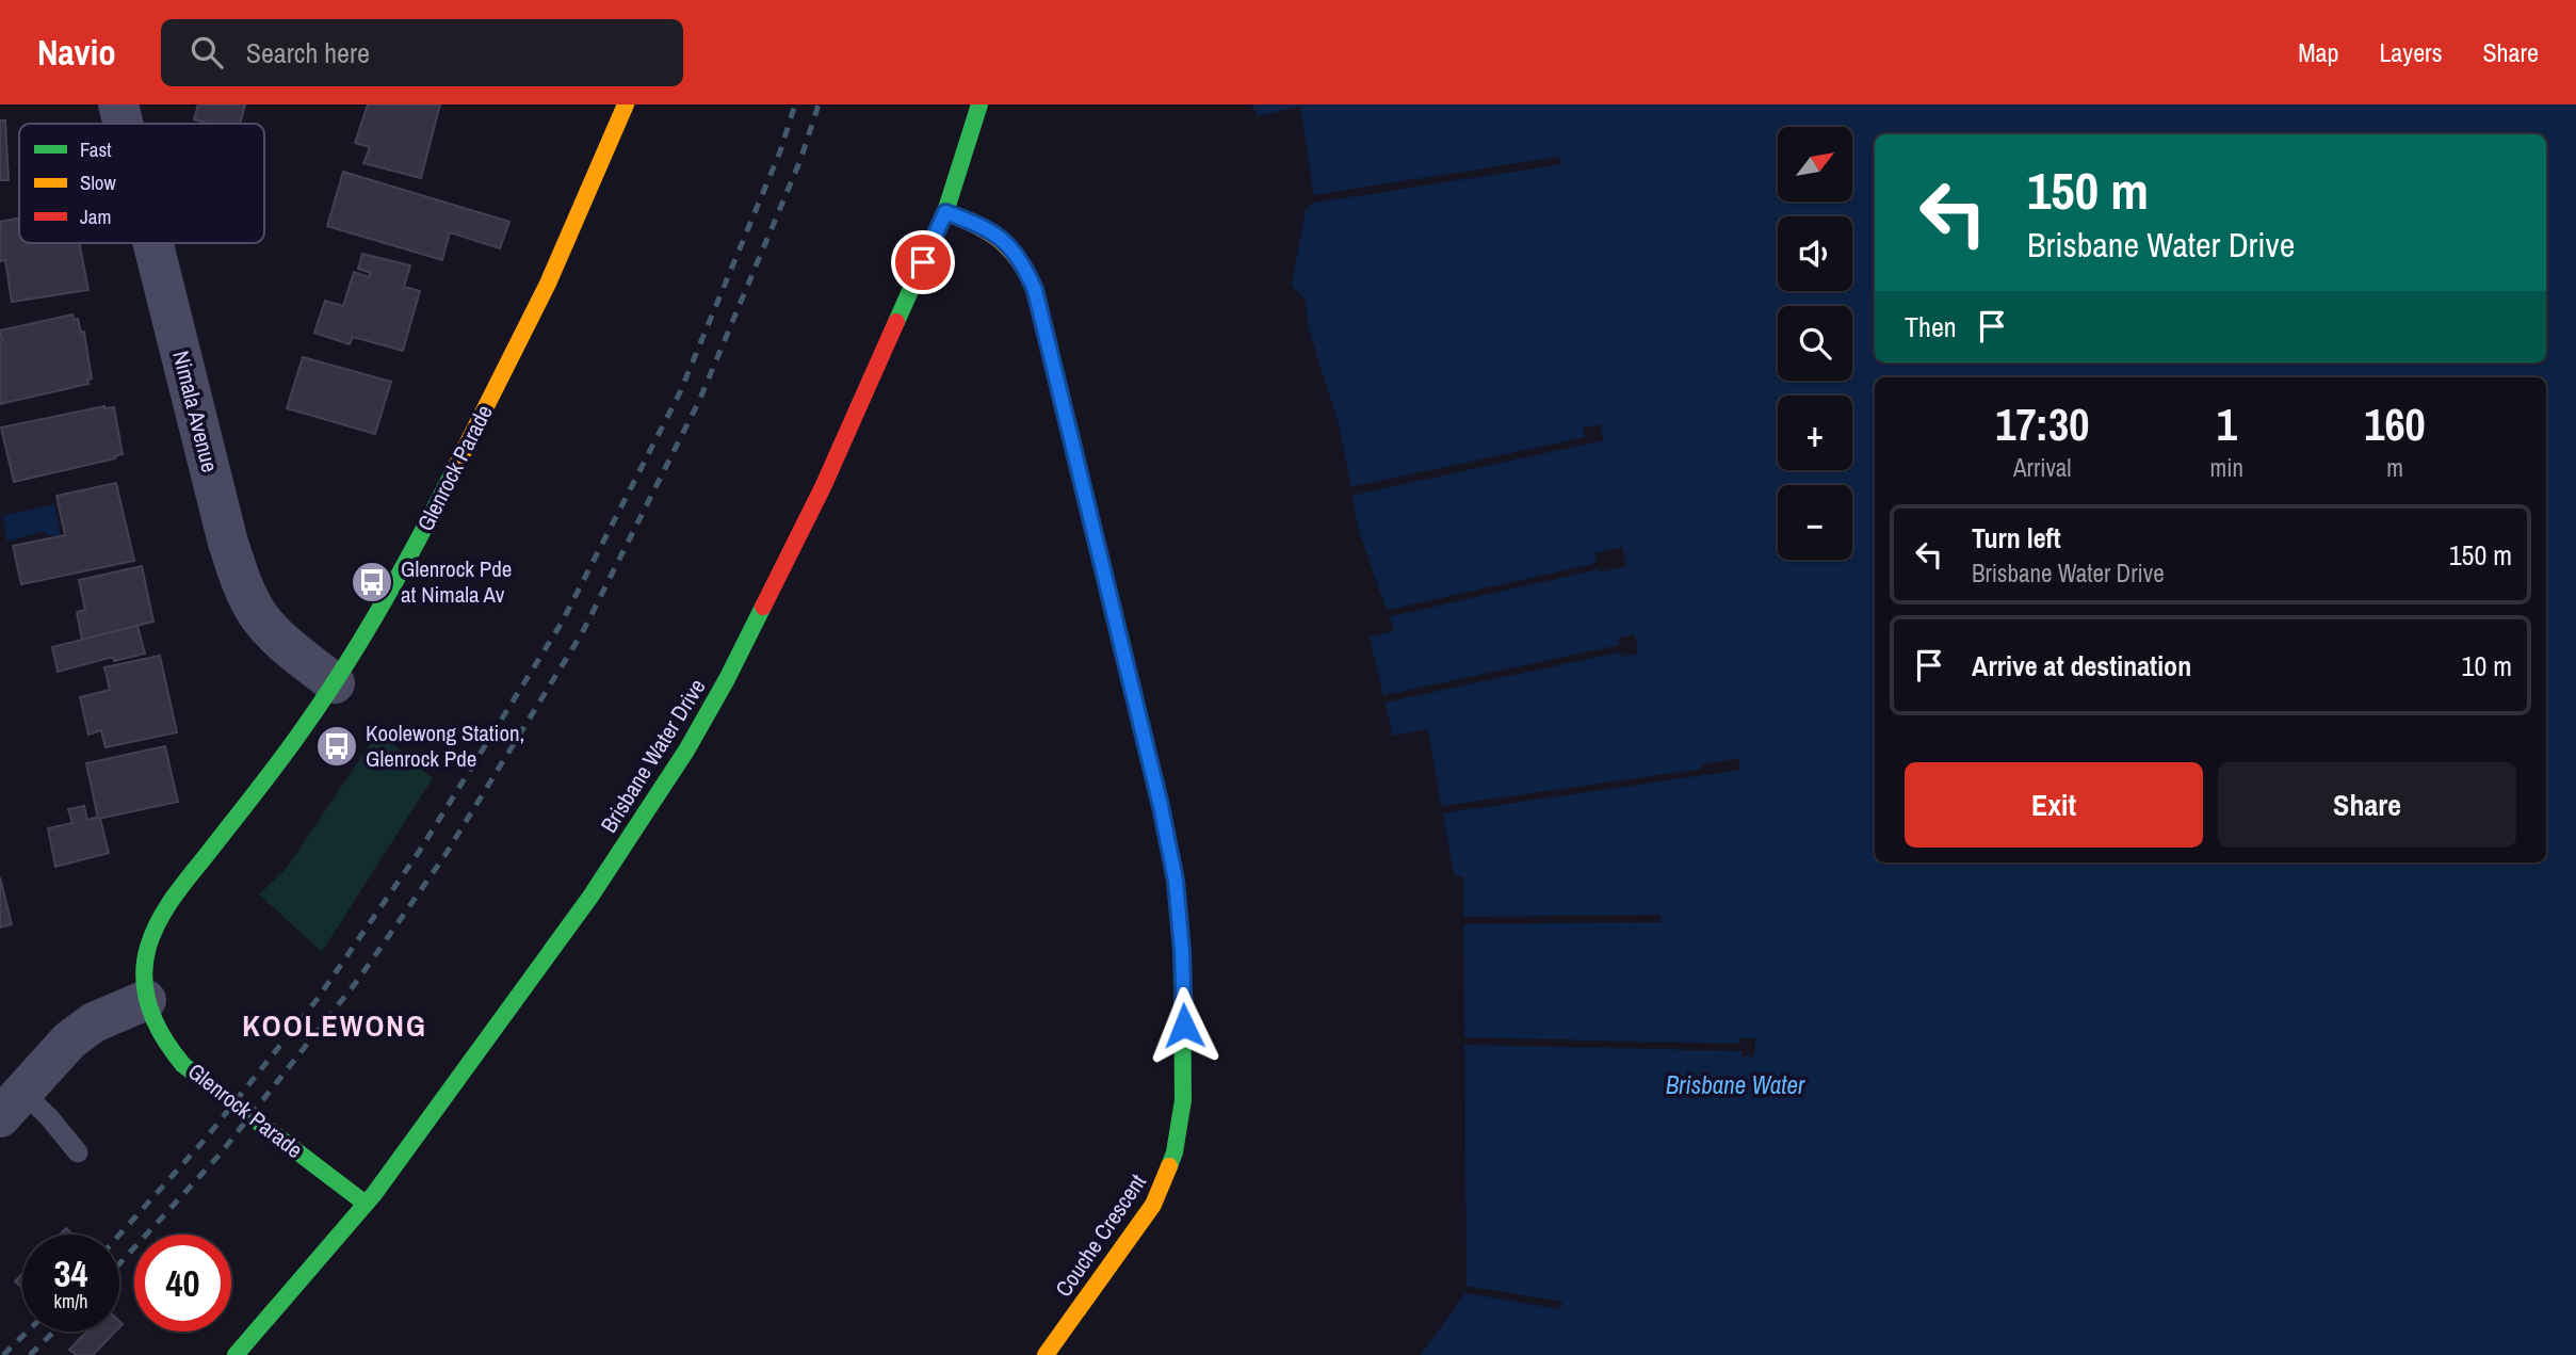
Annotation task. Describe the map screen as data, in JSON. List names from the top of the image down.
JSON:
{
  "streets": {
    "street": [
      "Nimala Avenue",
      "Glenrock Parade",
      "Brisbane Water Drive",
      "Couche Crescent"
    ]
  },
  "crossings": [
    ["Nimala Avenue", "Glenrock Parade"],
    ["Glenrock Parade", "Brisbane Water Drive"],
    ["Brisbane Water Drive", "Couche Crescent"]
  ],
  "districts": ["KOOLEWONG"],
  "water": ["Brisbane Water"],
  "places": {
    "bus stop": ["Glenrock Pde at Nimala Av", "Koolewong Station, Glenrock Pde"]
  },
  "legend": ["Fast", "Slow", "Jam"],
  "north": "top right",
  "page": {
    "header": "Navio",
    "search": "Search here",
    "nav": ["Map", "Layers", "Share"],
    "map_buttons": ["+", "−"],
    "turn": ["150 m", "Brisbane Water Drive"],
    "then": "Then",
    "eta": [
      "17:30",
      "Arrival",
      "1",
      "min",
      "160",
      "m"
    ],
    "list": [
      {
        "name": "Turn left",
        "note": "Brisbane Water Drive",
        "value": "150 m"
      },
      {
        "name": "Arrive at destination",
        "value": "10 m"
      }
    ],
    "buttons": ["Exit", "Share"],
    "speed": "34 km/h",
    "limit": "40"
  }
}
